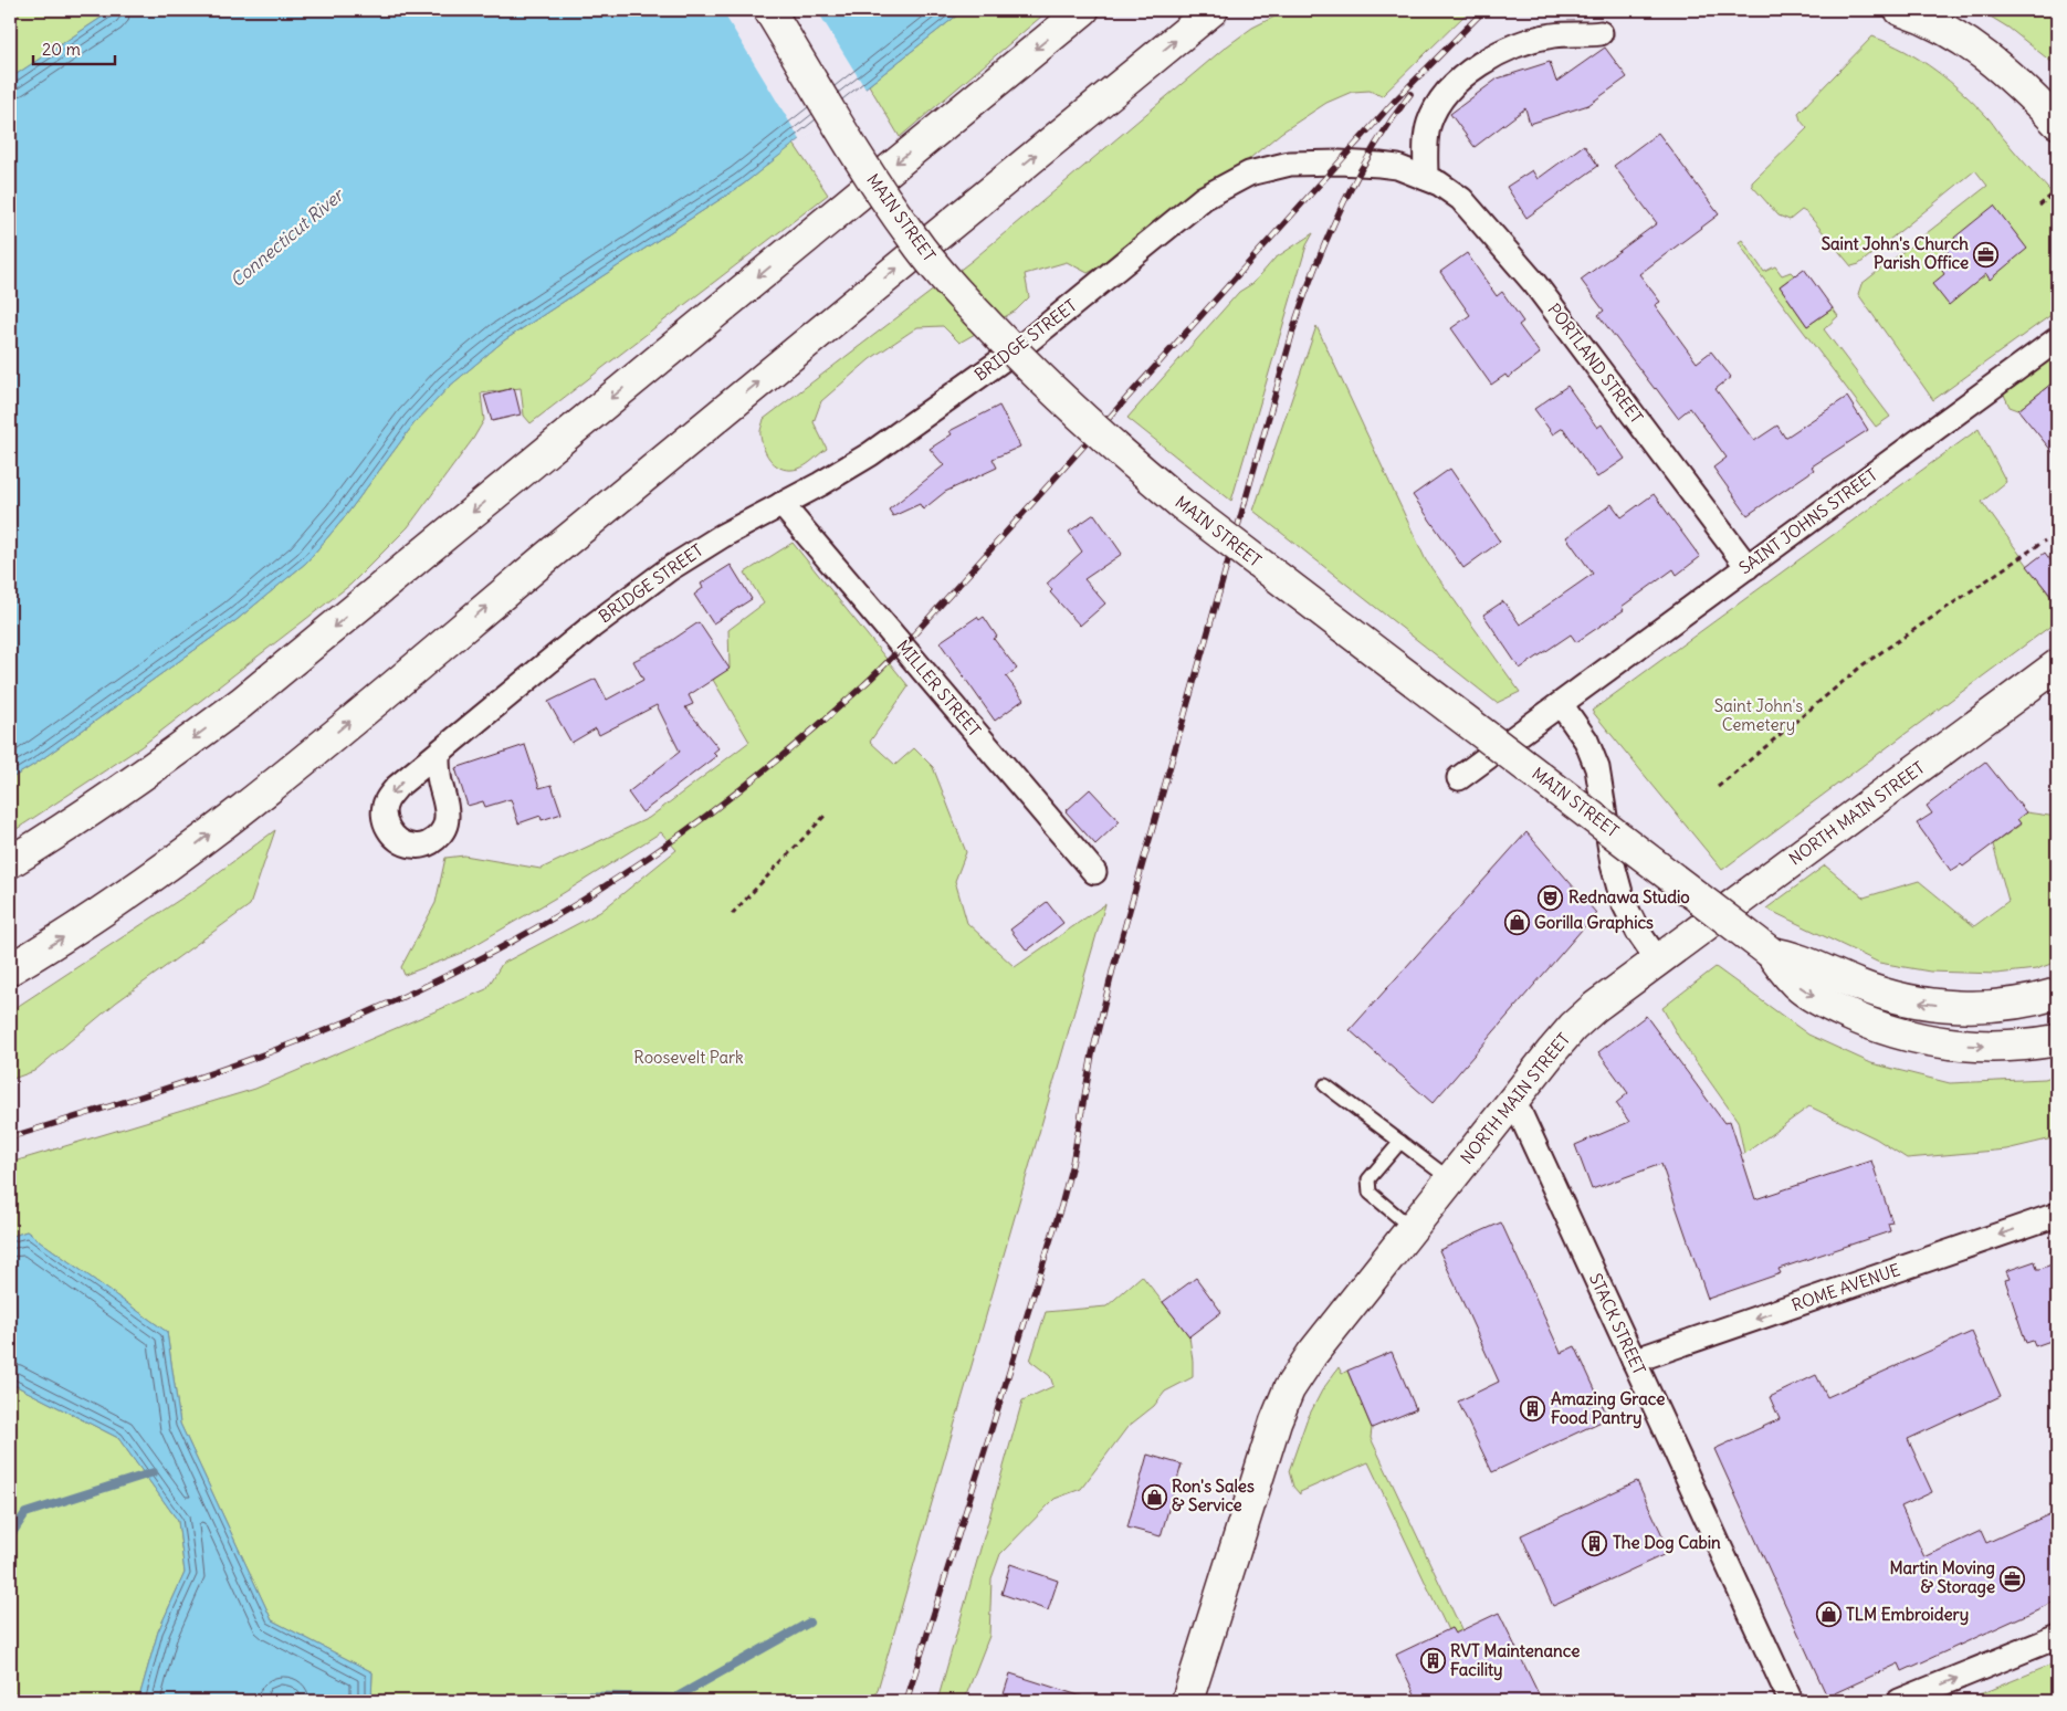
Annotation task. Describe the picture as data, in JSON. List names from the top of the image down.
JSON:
{
  "streets": {
    "main road": ["MAIN STREET", "NORTH MAIN STREET"],
    "street": [
      "BRIDGE STREET",
      "PORTLAND STREET",
      "SAINT JOHNS STREET",
      "MILLER STREET",
      "ROME AVENUE",
      "STACK STREET"
    ]
  },
  "crossings": [
    ["BRIDGE STREET", "PORTLAND STREET"],
    ["BRIDGE STREET", "MILLER STREET"],
    ["PORTLAND STREET", "SAINT JOHNS STREET"],
    ["NORTH MAIN STREET", "STACK STREET"],
    ["ROME AVENUE", "STACK STREET"]
  ],
  "one_way": ["ROME AVENUE"],
  "water": ["Connecticut River"],
  "parks": ["Saint John's Cemetery", "Roosevelt Park"],
  "places": {
    "office": ["Saint John's Church Parish Office", "Martin Moving & Storage"],
    "theatre": ["Rednawa Studio"],
    "shop": ["Gorilla Graphics", "Ron's Sales & Service", "TLM Embroidery"],
    "building": ["Amazing Grace Food Pantry", "The Dog Cabin", "RVT Maintenance Facility"]
  },
  "scale_bar": "20 m"
}
